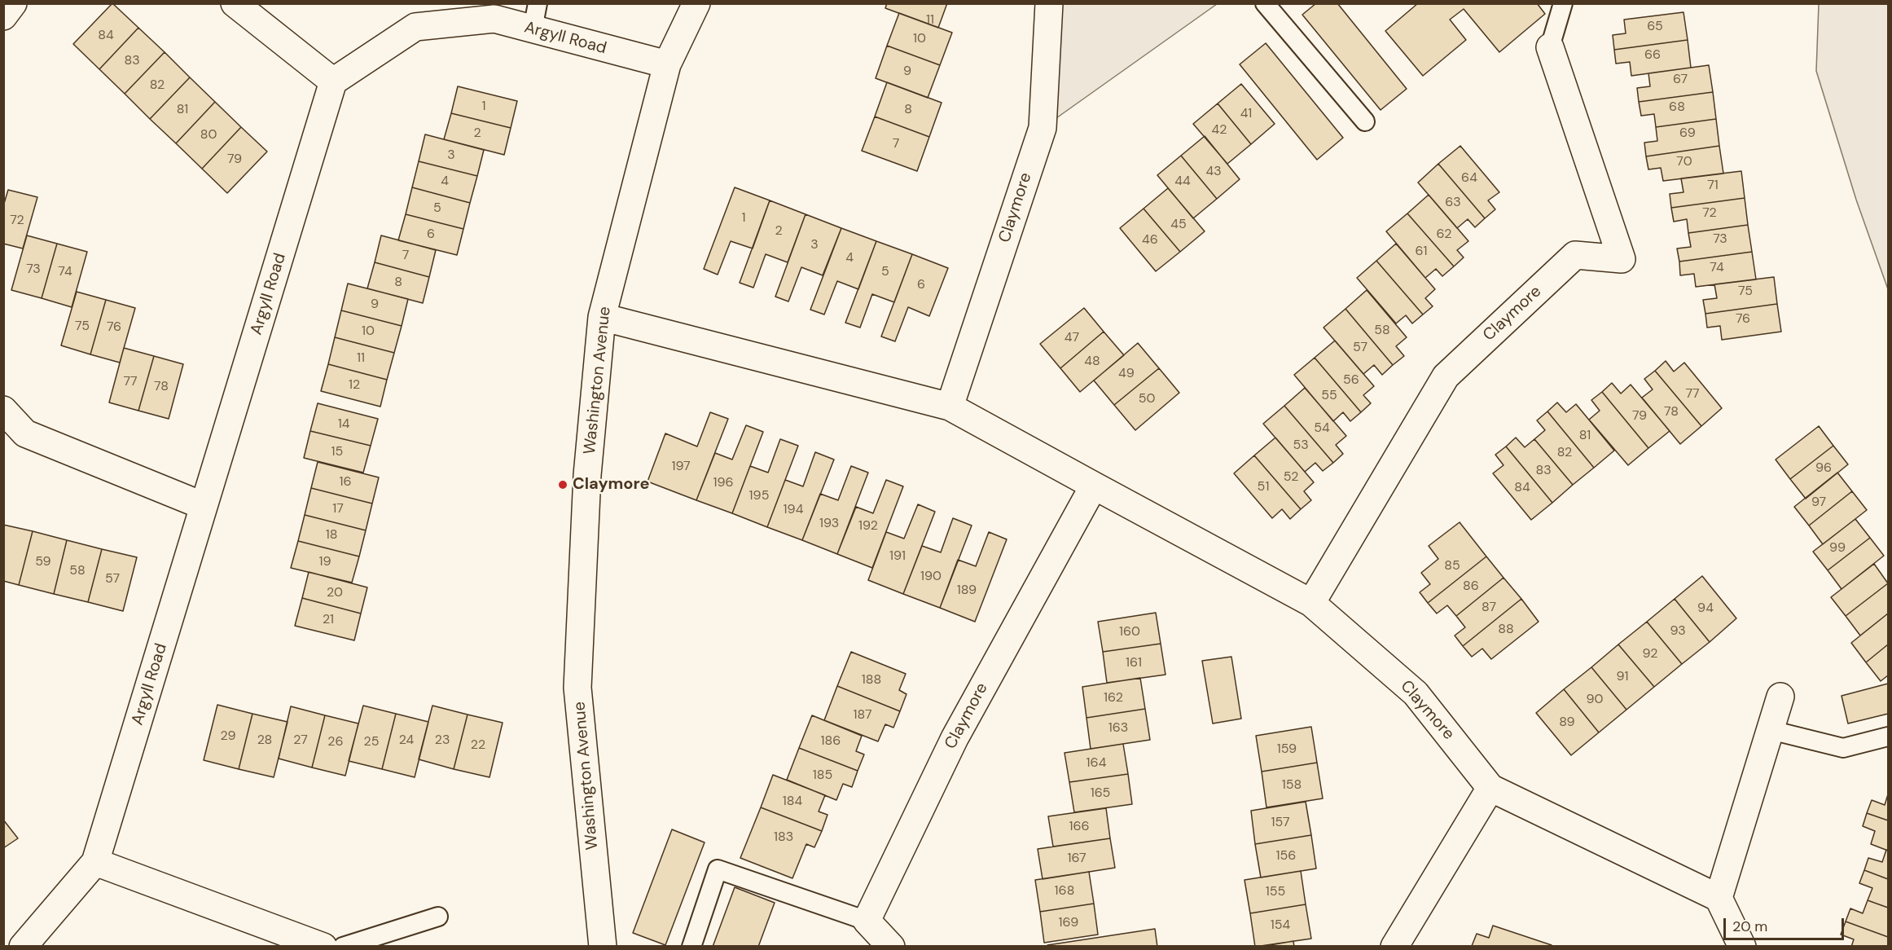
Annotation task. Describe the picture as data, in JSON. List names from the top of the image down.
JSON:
{
  "streets": {
    "street": ["Argyll Road", "Claymore", "Washington Avenue"]
  },
  "crossings": [
    ["Argyll Road", "Washington Avenue"],
    ["Claymore", "Washington Avenue"]
  ],
  "places": ["Claymore"],
  "house_numbers": [
    "11",
    "65",
    "84",
    "10",
    "66",
    "83",
    "9",
    "67",
    "82",
    "1",
    "68",
    "81",
    "8",
    "41",
    "42",
    "2",
    "69",
    "80",
    "7",
    "3",
    "79",
    "70",
    "43",
    "64",
    "4",
    "44",
    "71",
    "63",
    "5",
    "72",
    "1",
    "72",
    "45",
    "2",
    "6",
    "62",
    "73",
    "46",
    "3",
    "61",
    "7",
    "4",
    "74",
    "73",
    "74",
    "5",
    "8",
    "6",
    "75",
    "9",
    "76",
    "75",
    "76",
    "58",
    "10",
    "47",
    "57",
    "11",
    "48",
    "49",
    "56",
    "77",
    "12",
    "78",
    "77",
    "55",
    "50",
    "78",
    "79",
    "14",
    "54",
    "81",
    "53",
    "15",
    "82",
    "197",
    "96",
    "83",
    "52",
    "16",
    "196",
    "51",
    "84",
    "195",
    "97",
    "17",
    "194",
    "193",
    "192",
    "18",
    "99",
    "191",
    "59",
    "19",
    "85",
    "58",
    "190",
    "57",
    "86",
    "189",
    "20",
    "87",
    "94",
    "21",
    "88",
    "93",
    "160",
    "92",
    "161",
    "91",
    "188",
    "162",
    "90",
    "187",
    "89",
    "163",
    "29",
    "28",
    "27",
    "24",
    "23",
    "186",
    "26",
    "25",
    "22",
    "159",
    "164",
    "185",
    "158",
    "165",
    "184",
    "157",
    "166",
    "183",
    "156",
    "167",
    "168",
    "155",
    "169",
    "154"
  ],
  "scale_bar": "20 m"
}
